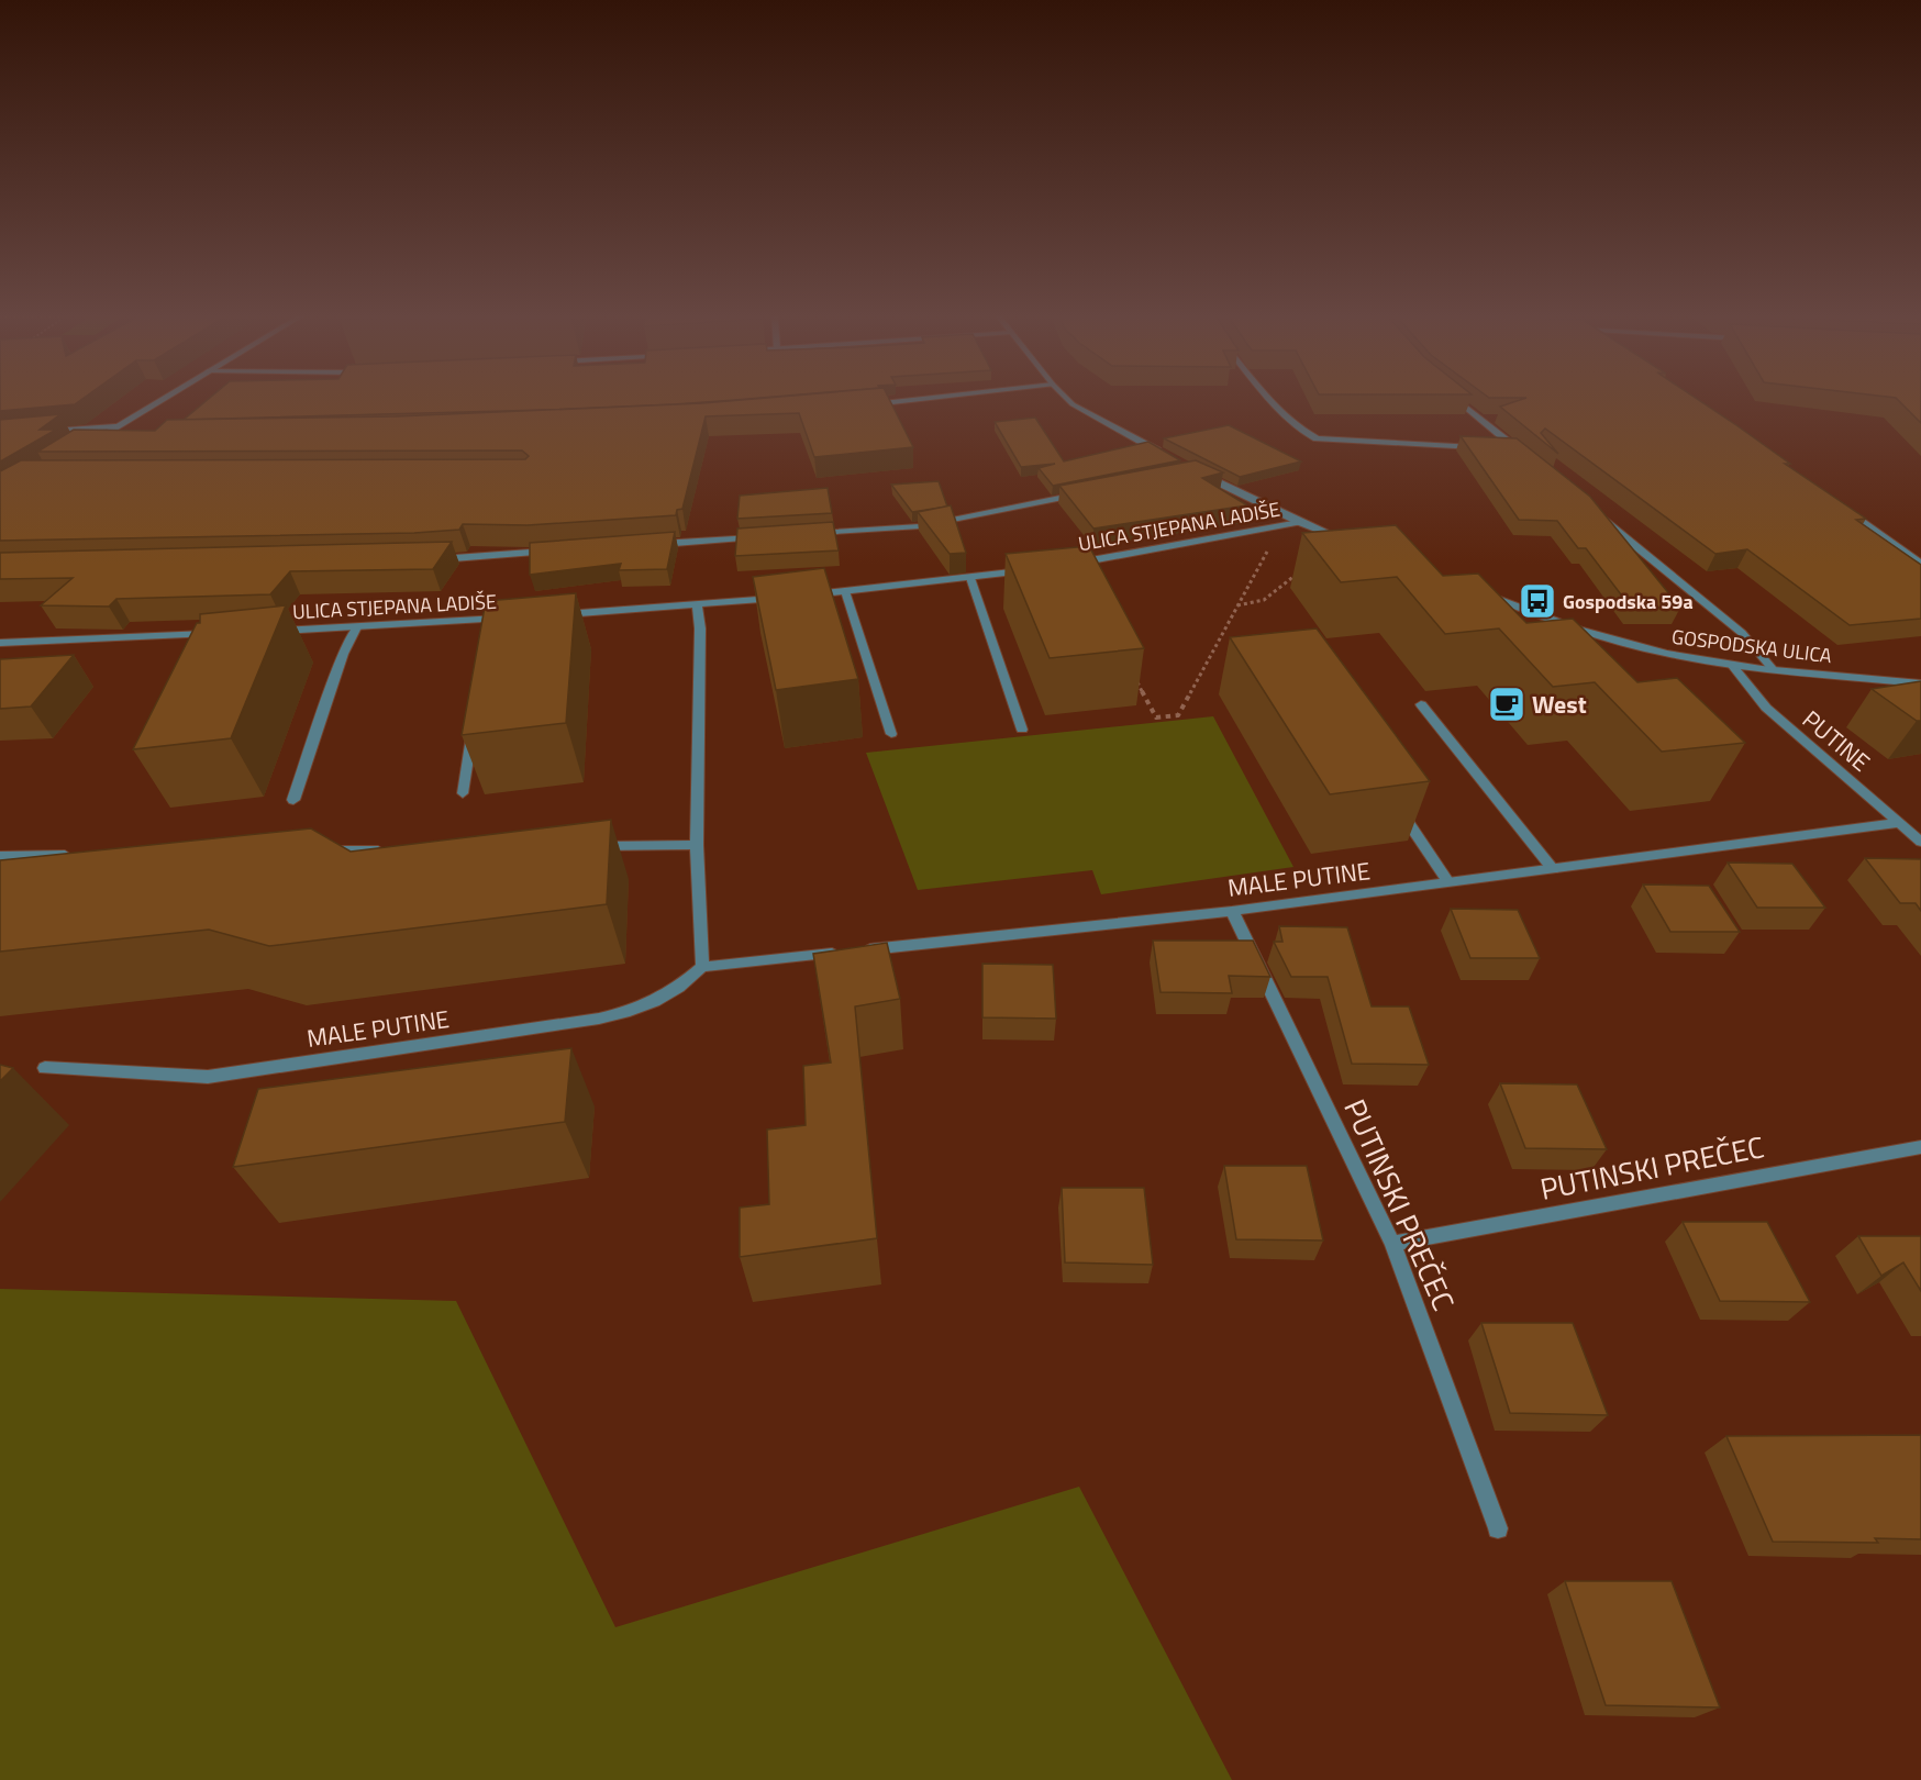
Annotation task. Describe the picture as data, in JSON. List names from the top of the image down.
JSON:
{
  "streets": {
    "street": [
      "ULICA STJEPANA LADIŠE",
      "GOSPODSKA ULICA",
      "PUTINE",
      "MALE PUTINE",
      "PUTINSKI PREČEC"
    ]
  },
  "crossings": [
    ["GOSPODSKA ULICA", "PUTINE"],
    ["PUTINE", "MALE PUTINE"],
    ["MALE PUTINE", "PUTINSKI PREČEC"]
  ],
  "places": {
    "bus stop": ["Gospodska 59a"],
    "cafe": ["West"]
  }
}
